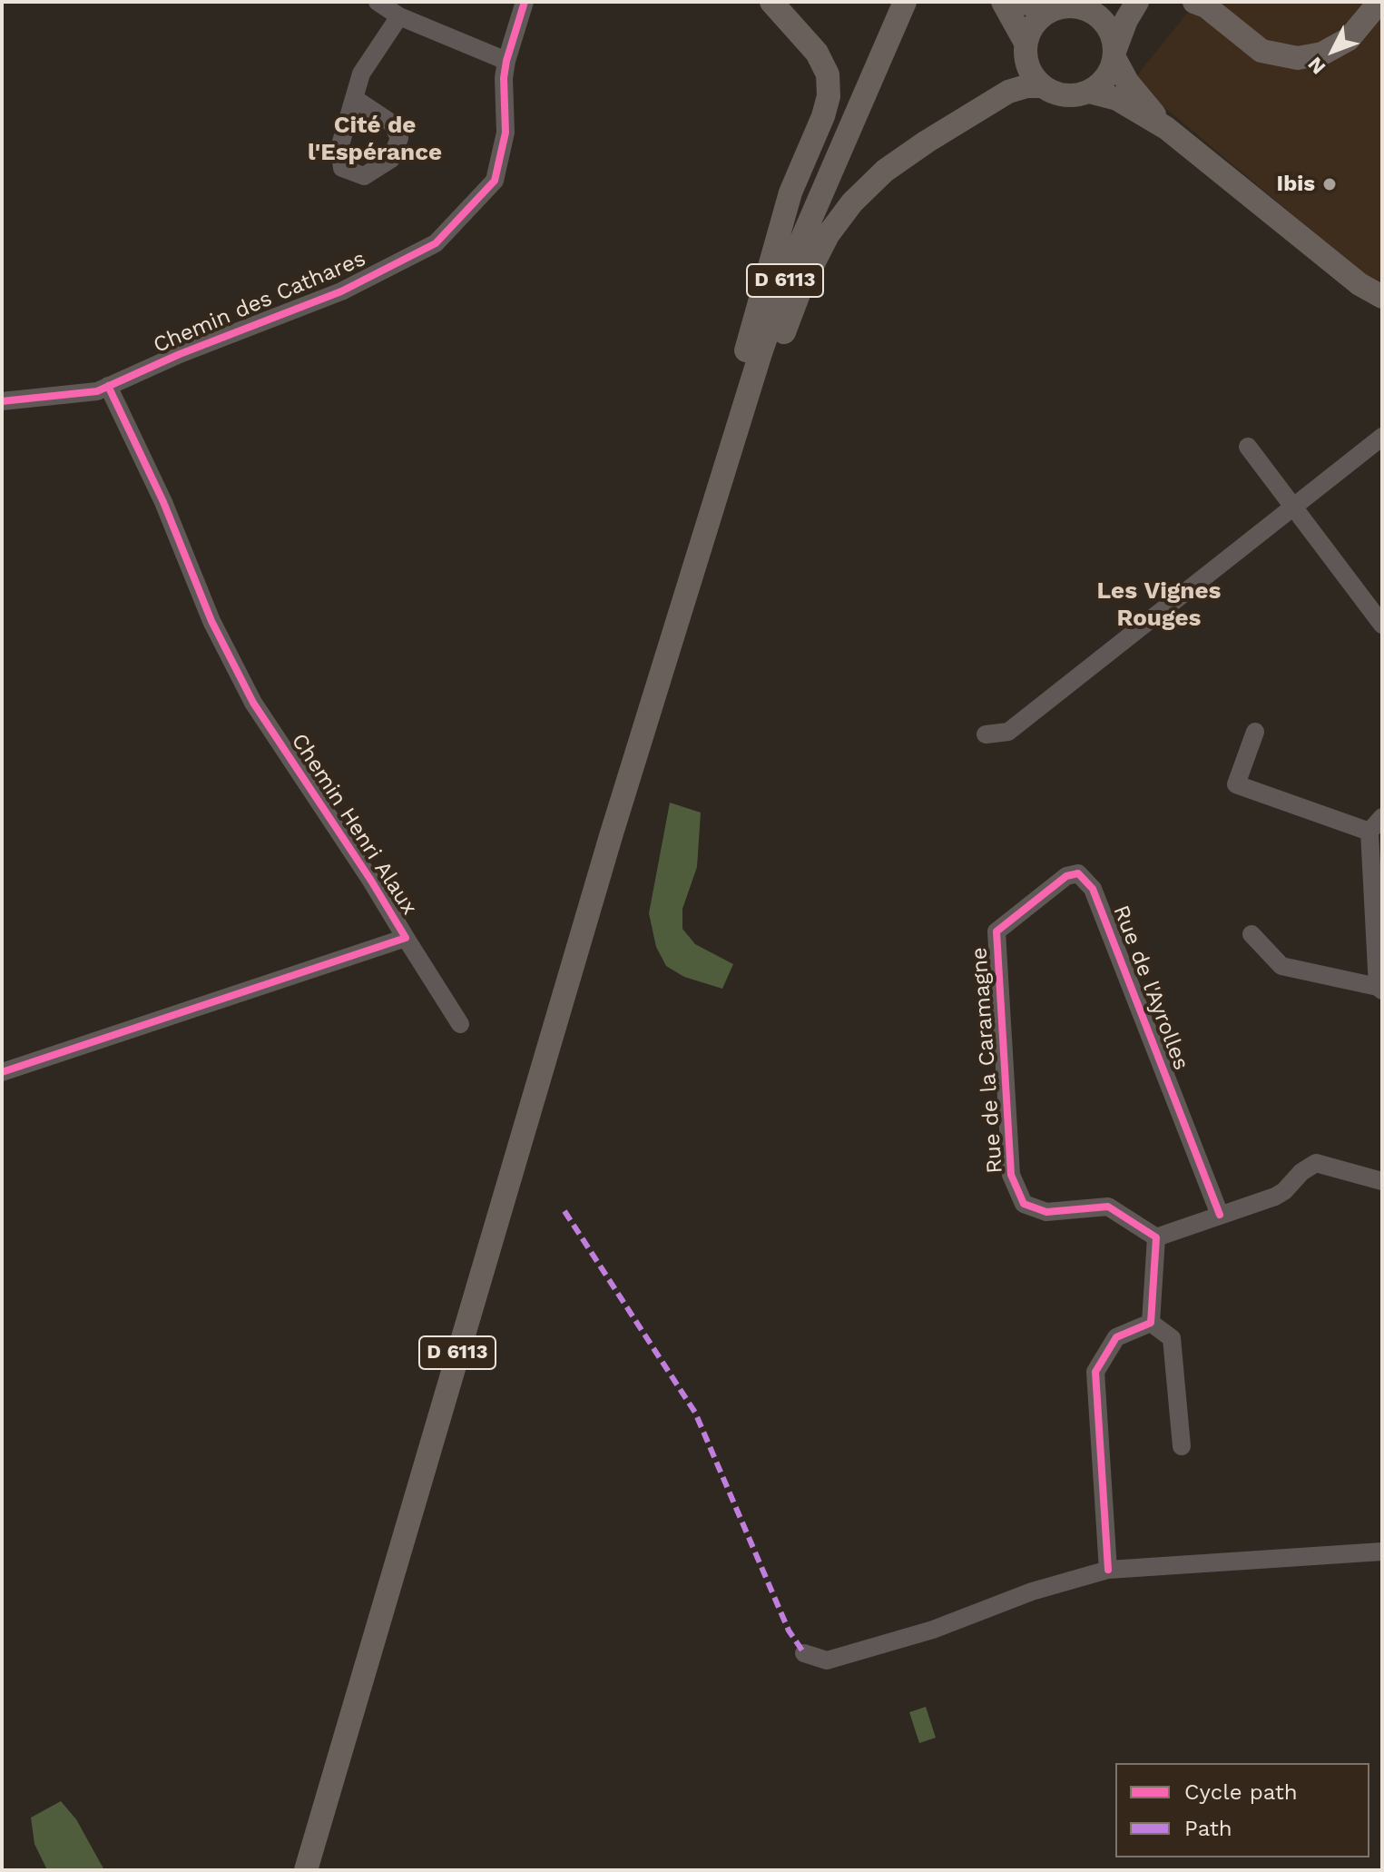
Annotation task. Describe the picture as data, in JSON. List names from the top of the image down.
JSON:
{
  "streets": {
    "main road": ["D 6113"],
    "street": [
      "Chemin des Cathares",
      "Chemin Henri Alaux",
      "Rue de l'Ayrolles",
      "Rue de la Caramagne"
    ]
  },
  "crossings": [
    ["Chemin des Cathares", "Chemin Henri Alaux"],
    ["Rue de l'Ayrolles", "Rue de la Caramagne"]
  ],
  "districts": ["Cité de l'Espérance", "Les Vignes Rouges"],
  "places": ["Ibis"],
  "legend": ["Cycle path", "Path"],
  "north": "bottom left"
}
